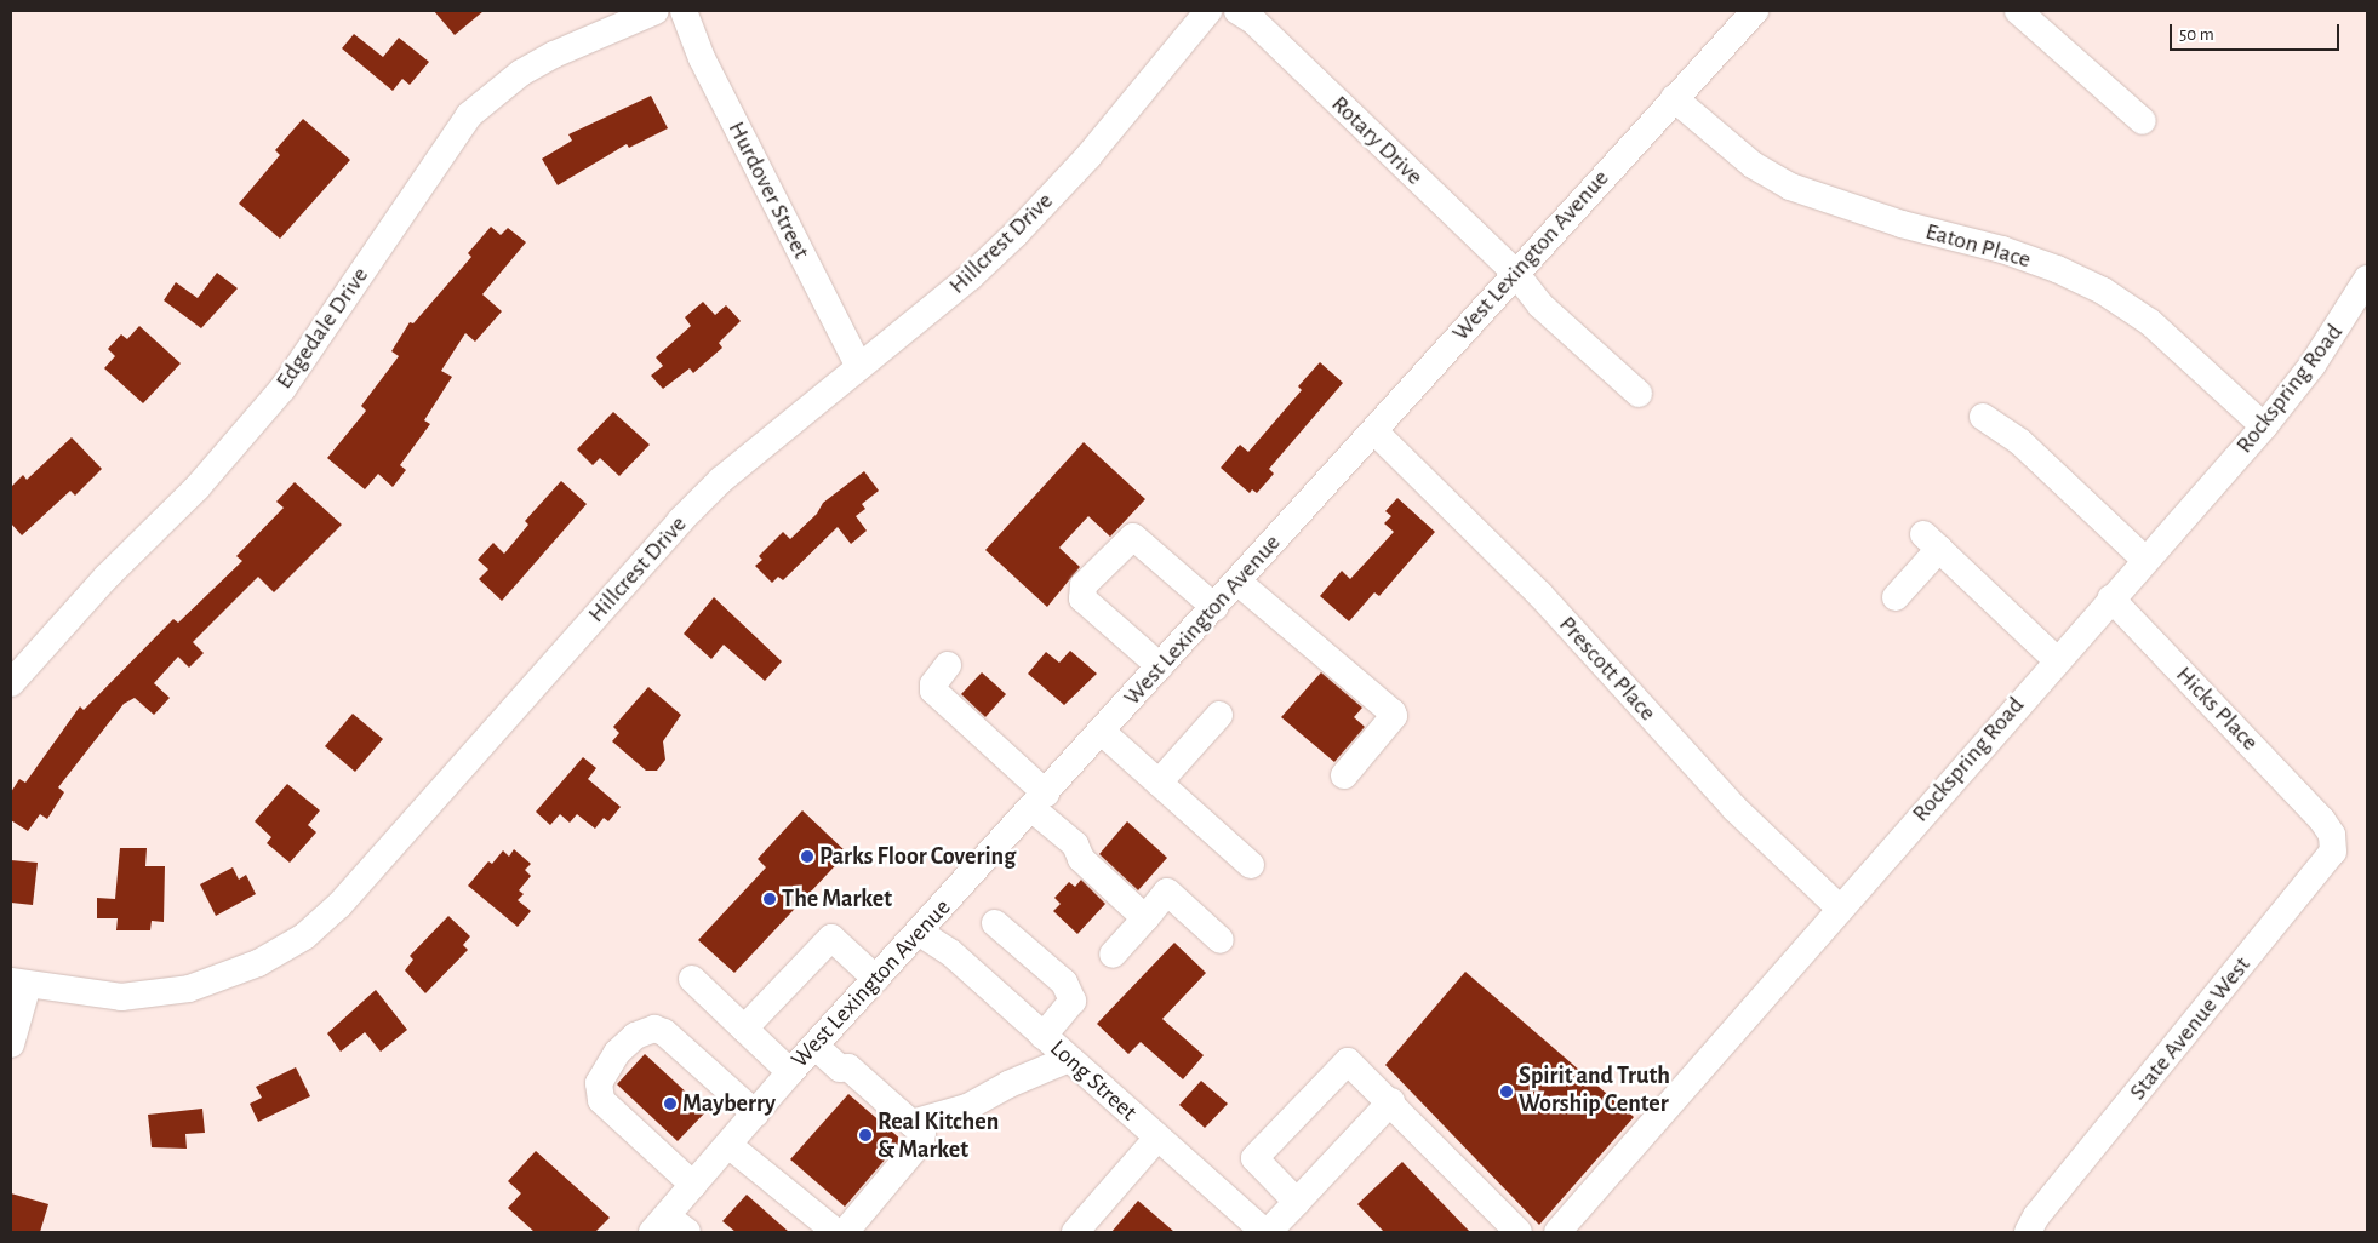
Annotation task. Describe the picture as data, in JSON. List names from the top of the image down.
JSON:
{
  "streets": {
    "street": [
      "Rotary Drive",
      "Hurdover Street",
      "Hillcrest Drive",
      "Eaton Place",
      "West Lexington Avenue",
      "Edgedale Drive",
      "Rockspring Road",
      "Prescott Place",
      "Hicks Place",
      "State Avenue West",
      "Long Street"
    ]
  },
  "crossings": [
    ["Rotary Drive", "West Lexington Avenue"],
    ["Hurdover Street", "Hillcrest Drive"],
    ["Eaton Place", "West Lexington Avenue"],
    ["Eaton Place", "Rockspring Road"],
    ["West Lexington Avenue", "Prescott Place"],
    ["West Lexington Avenue", "Long Street"],
    ["Rockspring Road", "Prescott Place"],
    ["Rockspring Road", "Hicks Place"],
    ["Hicks Place", "State Avenue West"]
  ],
  "places": [
    "Parks Floor Covering",
    "The Market",
    "Spirit and Truth Worship Center",
    "Mayberry",
    "Real Kitchen & Market"
  ],
  "scale_bar": "50 m"
}
